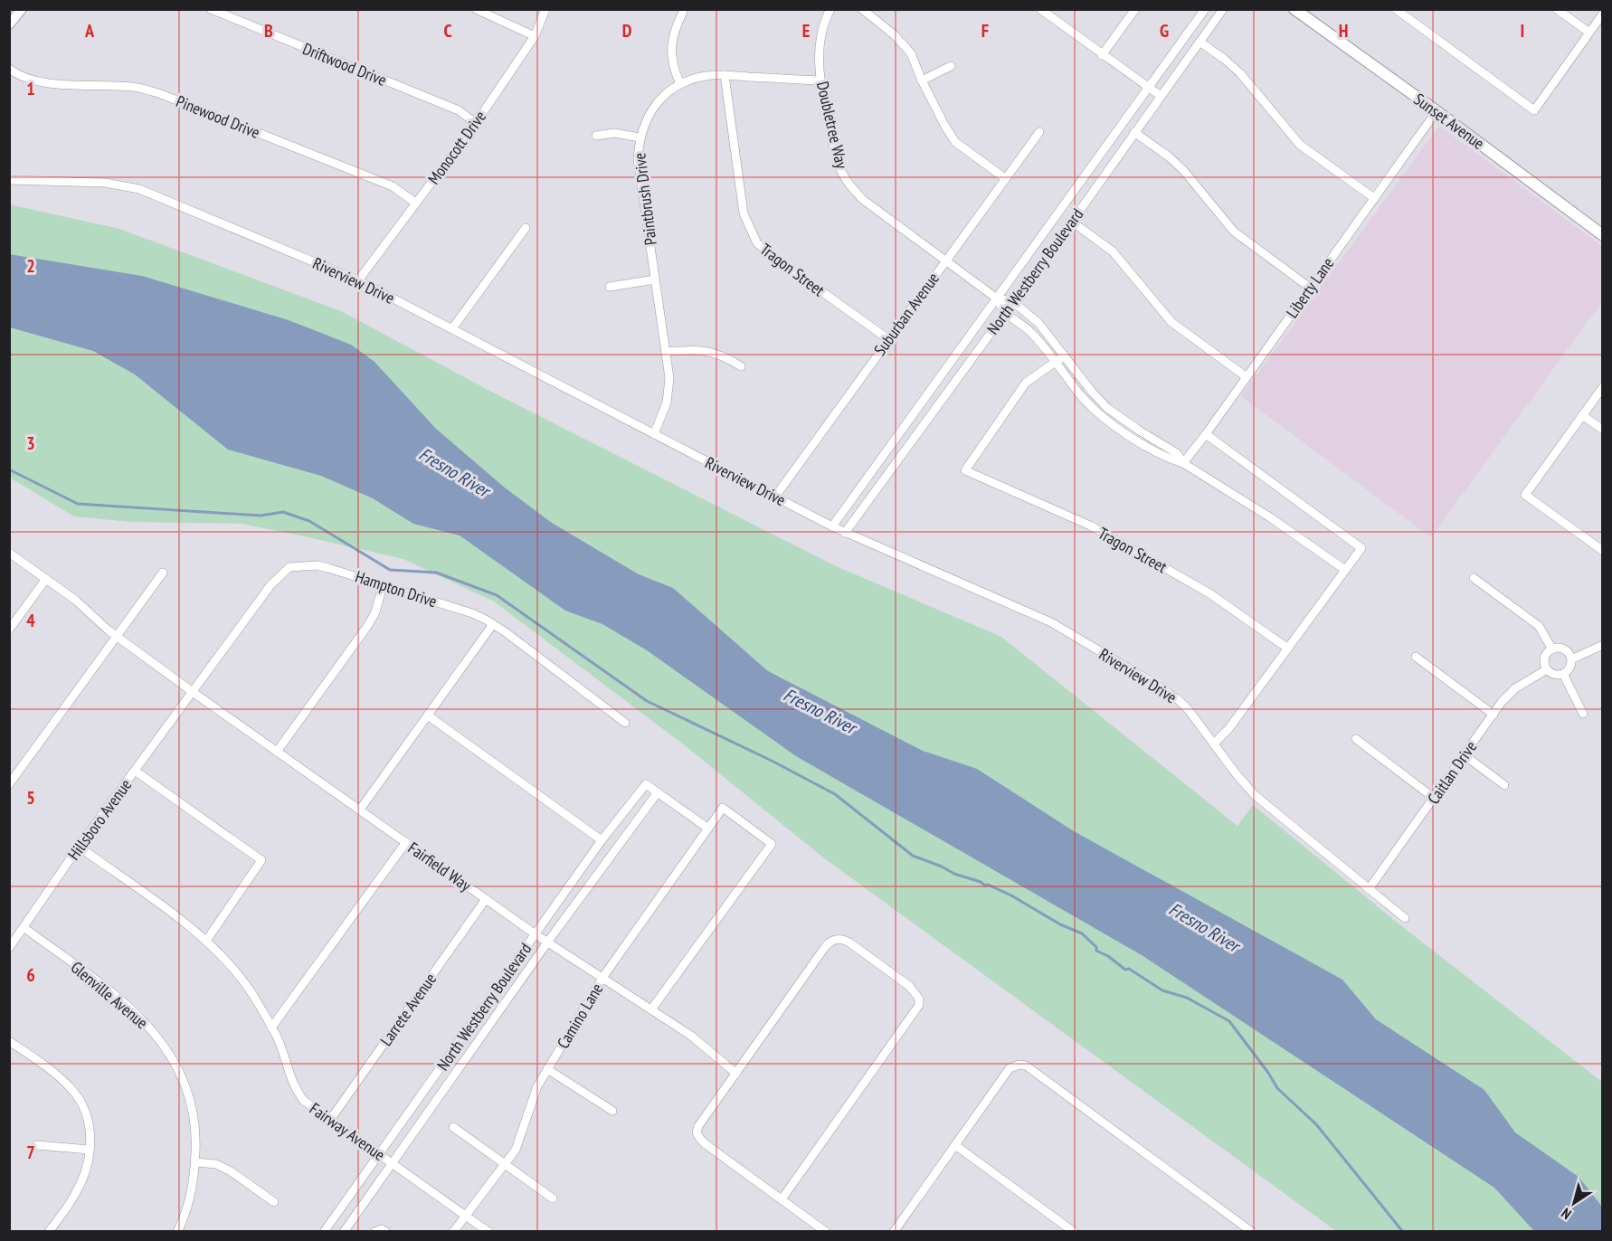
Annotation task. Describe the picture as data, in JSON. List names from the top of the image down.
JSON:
{
  "streets": {
    "main road": ["Sunset Avenue"],
    "street": [
      "Driftwood Drive",
      "Pinewood Drive",
      "Doubletree Way",
      "Monocott Drive",
      "Paintbrush Drive",
      "Tragon Street",
      "North Westberry Boulevard",
      "Riverview Drive",
      "Liberty Lane",
      "Suburban Avenue",
      "Hampton Drive",
      "Caitlan Drive",
      "Hillsboro Avenue",
      "Fairfield Way",
      "Glenville Avenue",
      "Larrete Avenue",
      "Camino Lane",
      "Fairway Avenue"
    ]
  },
  "crossings": [
    ["Driftwood Drive", "Monocott Drive"],
    ["Pinewood Drive", "Monocott Drive"],
    ["Sunset Avenue", "Liberty Lane"],
    ["Doubletree Way", "Paintbrush Drive"],
    ["Doubletree Way", "Tragon Street"],
    ["Doubletree Way", "North Westberry Boulevard"],
    ["Doubletree Way", "Liberty Lane"],
    ["Doubletree Way", "Suburban Avenue"],
    ["Monocott Drive", "Riverview Drive"],
    ["Paintbrush Drive", "Tragon Street"],
    ["Paintbrush Drive", "Riverview Drive"],
    ["Tragon Street", "Suburban Avenue"],
    ["North Westberry Boulevard", "Riverview Drive"],
    ["North Westberry Boulevard", "Fairfield Way"],
    ["North Westberry Boulevard", "Fairway Avenue"],
    ["Riverview Drive", "Suburban Avenue"],
    ["Riverview Drive", "Caitlan Drive"],
    ["Hampton Drive", "Hillsboro Avenue"],
    ["Hampton Drive", "Fairfield Way"],
    ["Hillsboro Avenue", "Fairfield Way"],
    ["Hillsboro Avenue", "Glenville Avenue"],
    ["Hillsboro Avenue", "Fairway Avenue"],
    ["Fairfield Way", "Larrete Avenue"],
    ["Fairfield Way", "Camino Lane"],
    ["Larrete Avenue", "Fairway Avenue"],
    ["Camino Lane", "Fairway Avenue"]
  ],
  "water": ["Fresno River"],
  "north": "bottom left",
  "grid": {
    "columns": [
      "A",
      "B",
      "C",
      "D",
      "E",
      "F",
      "G",
      "H",
      "I"
    ],
    "rows": [
      "1",
      "2",
      "3",
      "4",
      "5",
      "6",
      "7"
    ]
  }
}
